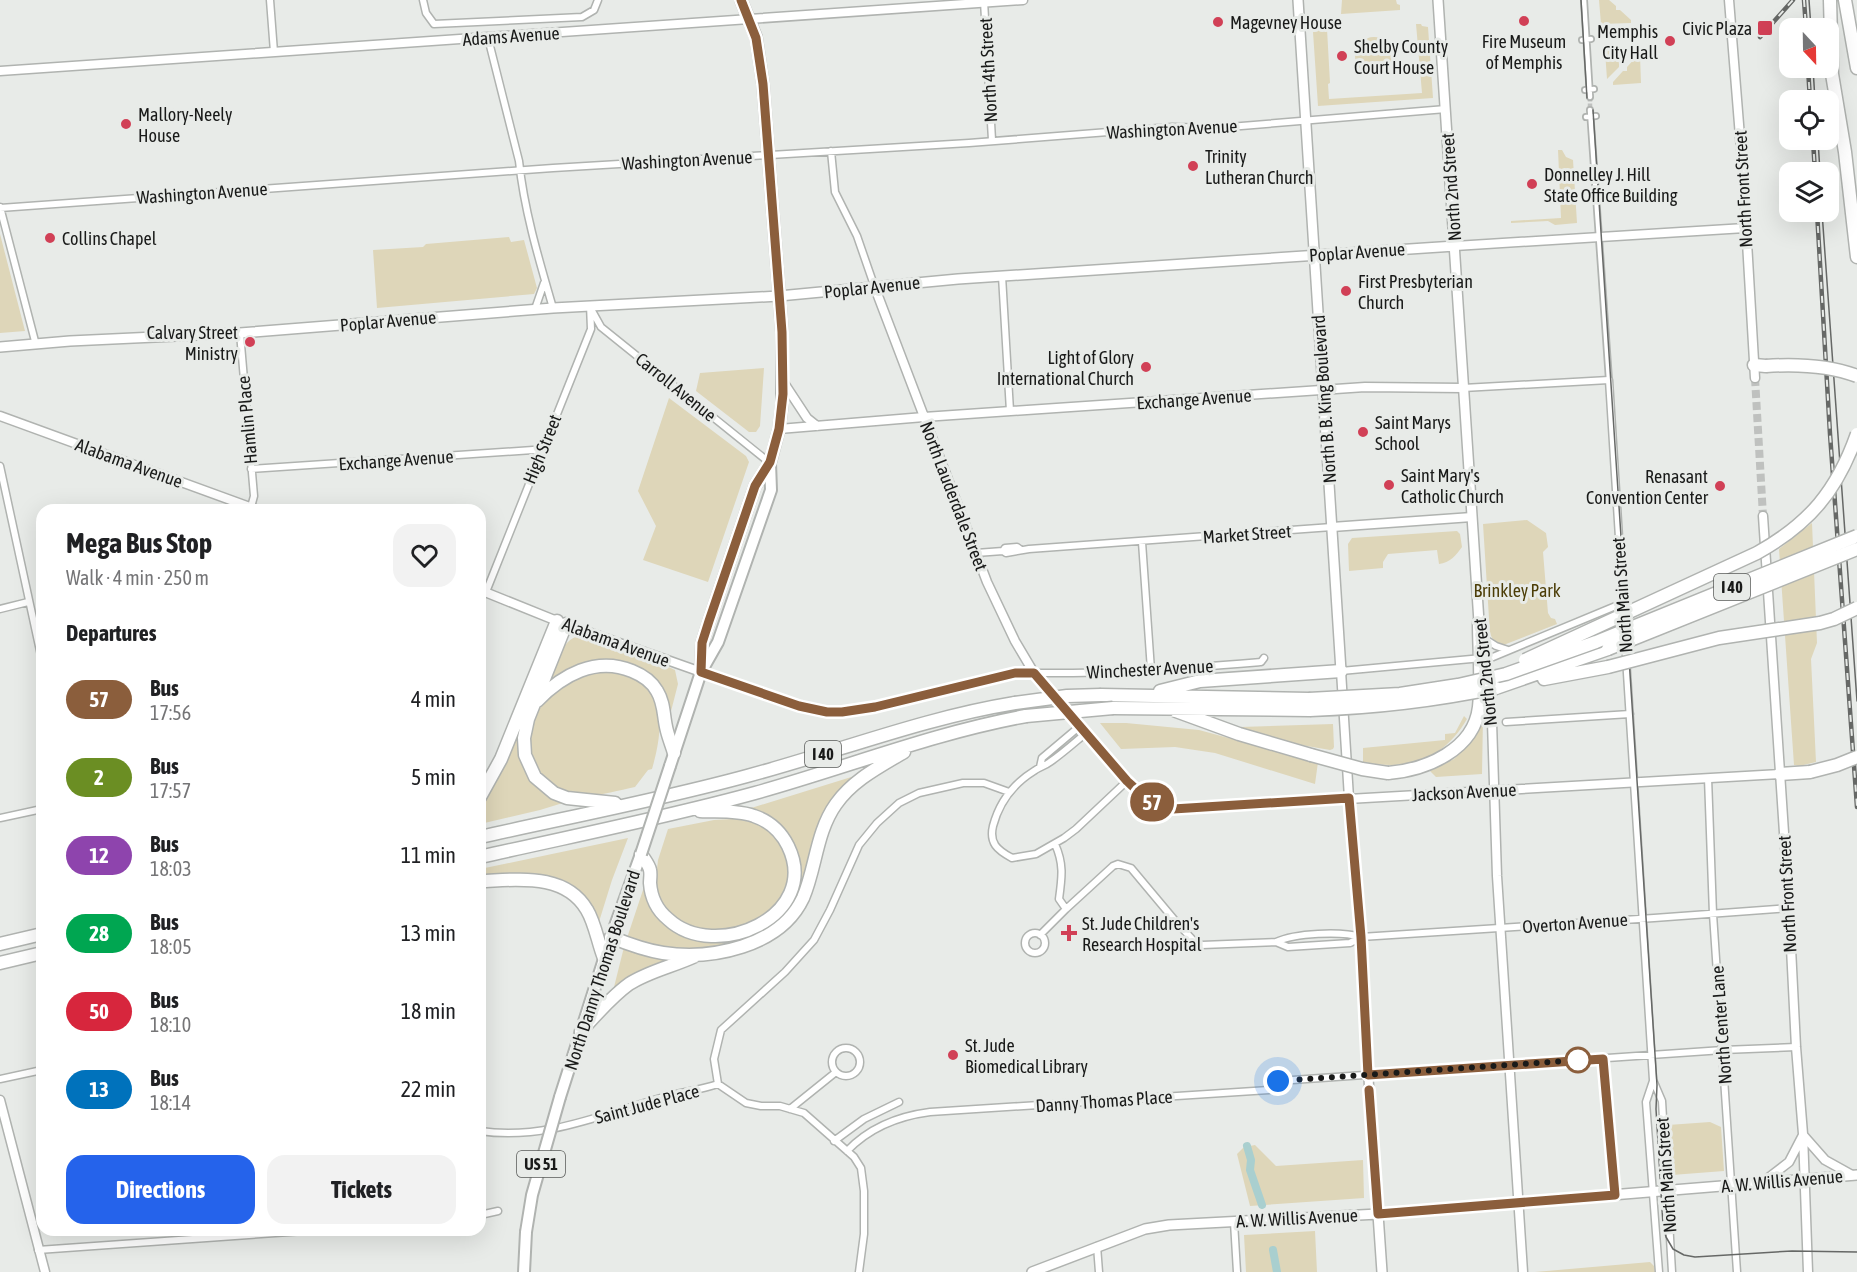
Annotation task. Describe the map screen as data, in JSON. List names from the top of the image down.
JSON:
{
  "streets": {
    "highway": ["I 40"],
    "main road": [
      "North 2nd Street",
      "Poplar Avenue",
      "North B. B. King Boulevard",
      "North Danny Thomas Boulevard",
      "US 51",
      "A. W. Willis Avenue"
    ],
    "street": [
      "Adams Avenue",
      "North 4th Street",
      "Washington Avenue",
      "North Front Street",
      "Carroll Avenue",
      "Exchange Avenue",
      "Hamlin Place",
      "High Street",
      "Alabama Avenue",
      "North Lauderdale Street",
      "Market Street",
      "North Main Street",
      "Winchester Avenue",
      "Jackson Avenue",
      "Overton Avenue",
      "North Center Lane",
      "Danny Thomas Place",
      "Saint Jude Place"
    ]
  },
  "crossings": [
    ["Adams Avenue", "North 4th Street"],
    ["Adams Avenue", "North Danny Thomas Boulevard"],
    ["North 4th Street", "Washington Avenue"],
    ["Washington Avenue", "North 2nd Street"],
    ["Washington Avenue", "North B. B. King Boulevard"],
    ["Washington Avenue", "North Lauderdale Street"],
    ["Washington Avenue", "North Danny Thomas Boulevard"],
    ["North 2nd Street", "Poplar Avenue"],
    ["North 2nd Street", "Exchange Avenue"],
    ["North 2nd Street", "Market Street"],
    ["North 2nd Street", "Jackson Avenue"],
    ["North 2nd Street", "Overton Avenue"],
    ["North 2nd Street", "Danny Thomas Place"],
    ["North 2nd Street", "A. W. Willis Avenue"],
    ["North Front Street", "Poplar Avenue"],
    ["North Front Street", "Jackson Avenue"],
    ["North Front Street", "Overton Avenue"],
    ["North Front Street", "Danny Thomas Place"],
    ["North Front Street", "A. W. Willis Avenue"],
    ["Poplar Avenue", "Carroll Avenue"],
    ["Poplar Avenue", "North B. B. King Boulevard"],
    ["Poplar Avenue", "Hamlin Place"],
    ["Poplar Avenue", "High Street"],
    ["Poplar Avenue", "North Lauderdale Street"],
    ["Poplar Avenue", "North Main Street"],
    ["Poplar Avenue", "North Danny Thomas Boulevard"],
    ["Carroll Avenue", "High Street"],
    ["Carroll Avenue", "North Danny Thomas Boulevard"],
    ["Exchange Avenue", "North B. B. King Boulevard"],
    ["Exchange Avenue", "Hamlin Place"],
    ["Exchange Avenue", "High Street"],
    ["Exchange Avenue", "North Lauderdale Street"],
    ["Exchange Avenue", "North Main Street"],
    ["Exchange Avenue", "North Danny Thomas Boulevard"],
    ["North B. B. King Boulevard", "Market Street"],
    ["North B. B. King Boulevard", "Jackson Avenue"],
    ["North B. B. King Boulevard", "Overton Avenue"],
    ["North B. B. King Boulevard", "Danny Thomas Place"],
    ["North B. B. King Boulevard", "A. W. Willis Avenue"],
    ["Alabama Avenue", "North Lauderdale Street"],
    ["Alabama Avenue", "Winchester Avenue"],
    ["Alabama Avenue", "North Danny Thomas Boulevard"],
    ["North Lauderdale Street", "Market Street"],
    ["North Lauderdale Street", "Winchester Avenue"],
    ["North Lauderdale Street", "Jackson Avenue"],
    ["North Main Street", "Jackson Avenue"],
    ["North Main Street", "Overton Avenue"],
    ["North Main Street", "Danny Thomas Place"],
    ["North Main Street", "A. W. Willis Avenue"],
    ["Jackson Avenue", "North Center Lane"],
    ["Overton Avenue", "North Center Lane"],
    ["North Center Lane", "Danny Thomas Place"],
    ["North Center Lane", "A. W. Willis Avenue"],
    ["Danny Thomas Place", "Saint Jude Place"]
  ],
  "parks": ["Brinkley Park"],
  "places": {
    "other": [
      "Fire Museum of Memphis",
      "Magevney House",
      "Memphis City Hall",
      "Shelby County Court House",
      "Mallory-Neely House",
      "Trinity Lutheran Church",
      "Donnelley J. Hill State Office Building",
      "Collins Chapel",
      "First Presbyterian Church",
      "Calvary Street Ministry",
      "Light of Glory International Church",
      "Saint Marys School",
      "Saint Mary's Catholic Church",
      "Renasant Convention Center",
      "St. Jude Biomedical Library"
    ],
    "transit": ["Civic Plaza"],
    "health": ["St. Jude Children's Research Hospital"]
  },
  "lines": ["bus line 57"],
  "north": "bottom",
  "page": {
    "on_map": "57",
    "heading": [
      ["Mega Bus Stop", "Walk · 4 min · 250 m"],
      "Departures"
    ],
    "list": [
      {
        "mark": "57",
        "name": "Bus",
        "note": "17:56",
        "value": "4 min"
      },
      {
        "mark": "2",
        "name": "Bus",
        "note": "17:57",
        "value": "5 min"
      },
      {
        "mark": "12",
        "name": "Bus",
        "note": "18:03",
        "value": "11 min"
      },
      {
        "mark": "28",
        "name": "Bus",
        "note": "18:05",
        "value": "13 min"
      },
      {
        "mark": "50",
        "name": "Bus",
        "note": "18:10",
        "value": "18 min"
      },
      {
        "mark": "13",
        "name": "Bus",
        "note": "18:14",
        "value": "22 min"
      }
    ],
    "buttons": ["Directions", "Tickets"]
  }
}
